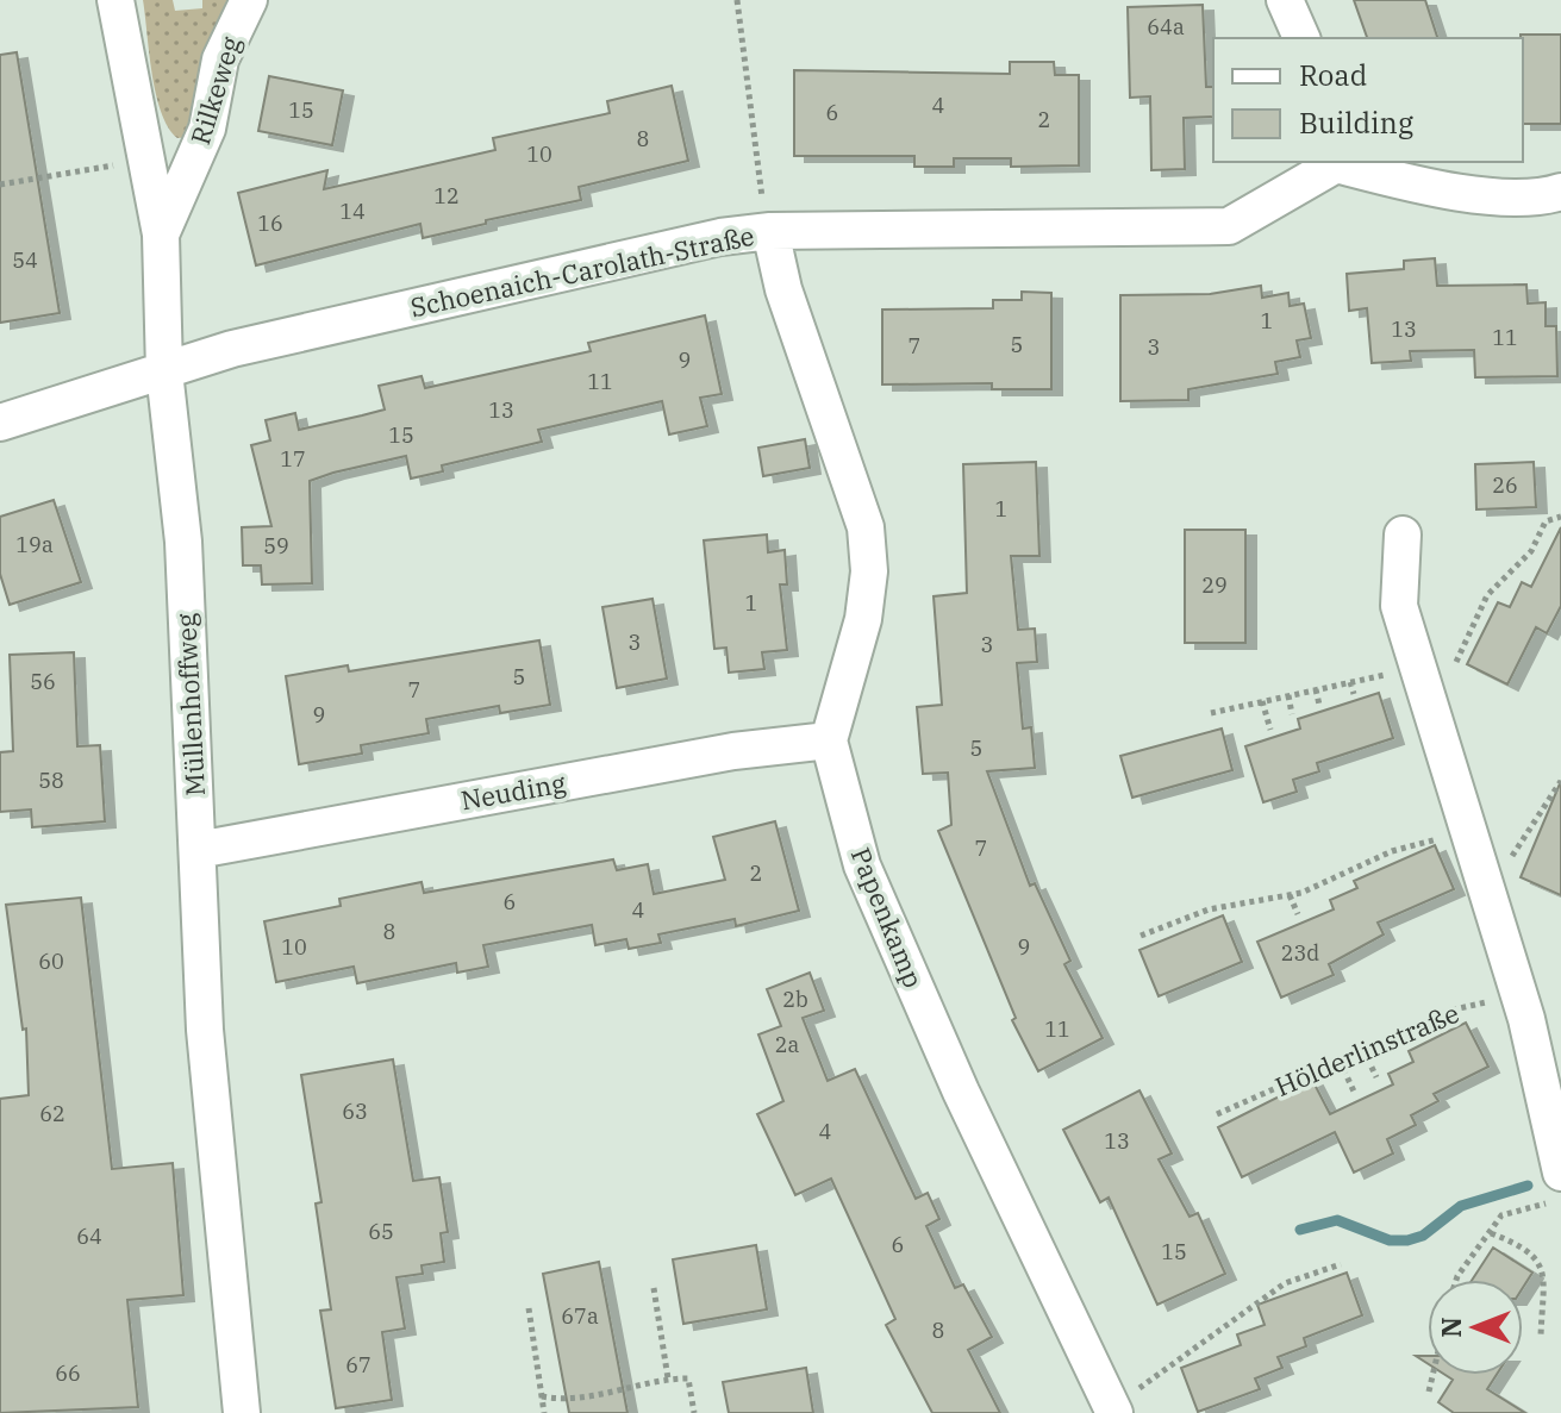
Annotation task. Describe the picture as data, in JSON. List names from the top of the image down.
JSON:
{
  "streets": {
    "street": [
      "Rilkeweg",
      "Schoenaich-Carolath-Straße",
      "Müllenhoffweg",
      "Neuding",
      "Papenkamp"
    ],
    "path": ["Hölderlinstraße"]
  },
  "crossings": [
    ["Rilkeweg", "Müllenhoffweg"],
    ["Schoenaich-Carolath-Straße", "Müllenhoffweg"],
    ["Müllenhoffweg", "Neuding"],
    ["Neuding", "Papenkamp"]
  ],
  "house_numbers": [
    "64a",
    "4",
    "15",
    "6",
    "2",
    "8",
    "10",
    "12",
    "14",
    "16",
    "54",
    "1",
    "13",
    "11",
    "5",
    "7",
    "3",
    "9",
    "11",
    "13",
    "15",
    "17",
    "26",
    "1",
    "19a",
    "59",
    "29",
    "1",
    "3",
    "3",
    "5",
    "56",
    "7",
    "9",
    "5",
    "58",
    "7",
    "2",
    "6",
    "4",
    "8",
    "10",
    "9",
    "23d",
    "60",
    "2b",
    "11",
    "2a",
    "63",
    "62",
    "4",
    "13",
    "65",
    "64",
    "6",
    "15",
    "67a",
    "8",
    "67",
    "66"
  ],
  "legend": ["Road", "Building"],
  "north": "left"
}
